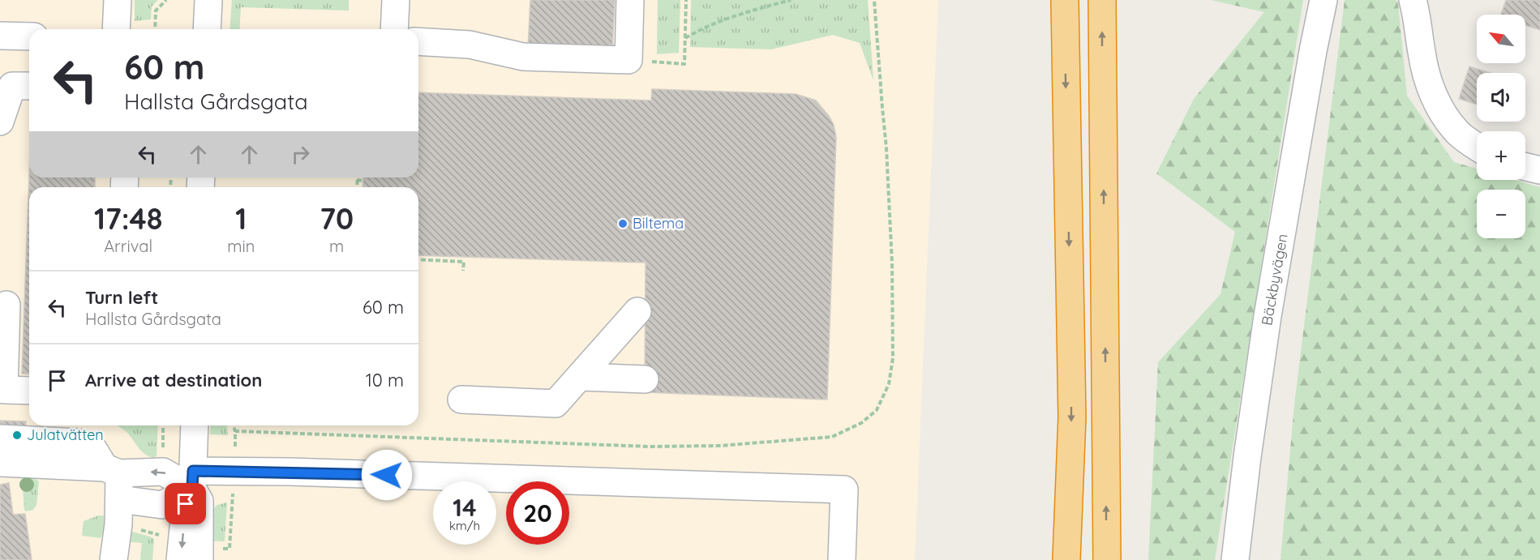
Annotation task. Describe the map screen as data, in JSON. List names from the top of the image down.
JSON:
{
  "streets": {
    "street": ["Bäckbyvägen"]
  },
  "places": ["Biltema", "Julatvätten"],
  "north": "top left",
  "page": {
    "map_buttons": ["+", "−"],
    "turn": ["60 m", "Hallsta Gårdsgata"],
    "eta": [
      "17:48",
      "Arrival",
      "1",
      "min",
      "70",
      "m"
    ],
    "list": [
      {
        "name": "Turn left",
        "note": "Hallsta Gårdsgata",
        "value": "60 m"
      },
      {
        "name": "Arrive at destination",
        "value": "10 m"
      }
    ],
    "speed": "14 km/h",
    "limit": "20"
  }
}
